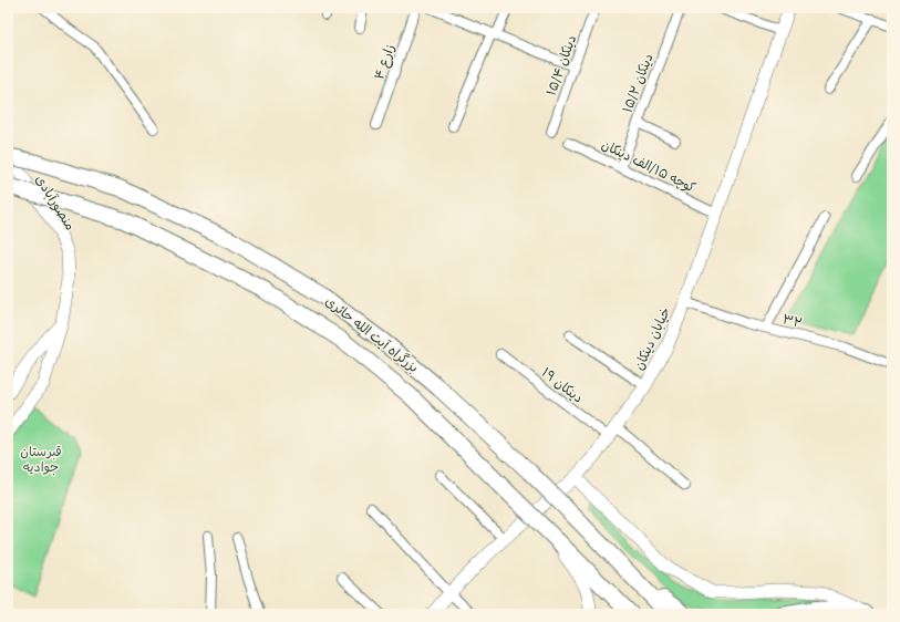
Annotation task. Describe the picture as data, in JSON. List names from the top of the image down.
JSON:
{
  "streets": {
    "highway": ["بزرگراه آیت الله حائری"],
    "main road": ["منصورآبادی", "خیابان دینکان"],
    "street": [
      "۴ زارع",
      "۱۵/۴ دینکان",
      "۱۵/۲ دینکان",
      "کوچه ۱۵/الف دینکان",
      "۳۲",
      "۱۹ دینکان"
    ]
  },
  "crossings": [
    ["۱۵/۲ دینکان", "کوچه ۱۵/الف دینکان"],
    ["کوچه ۱۵/الف دینکان", "خیابان دینکان"],
    ["منصورآبادی", "بزرگراه آیت الله حائری"],
    ["۳۲", "خیابان دینکان"],
    ["خیابان دینکان", "۱۹ دینکان"]
  ],
  "parks": ["قبرستان جوادیه"]
}
